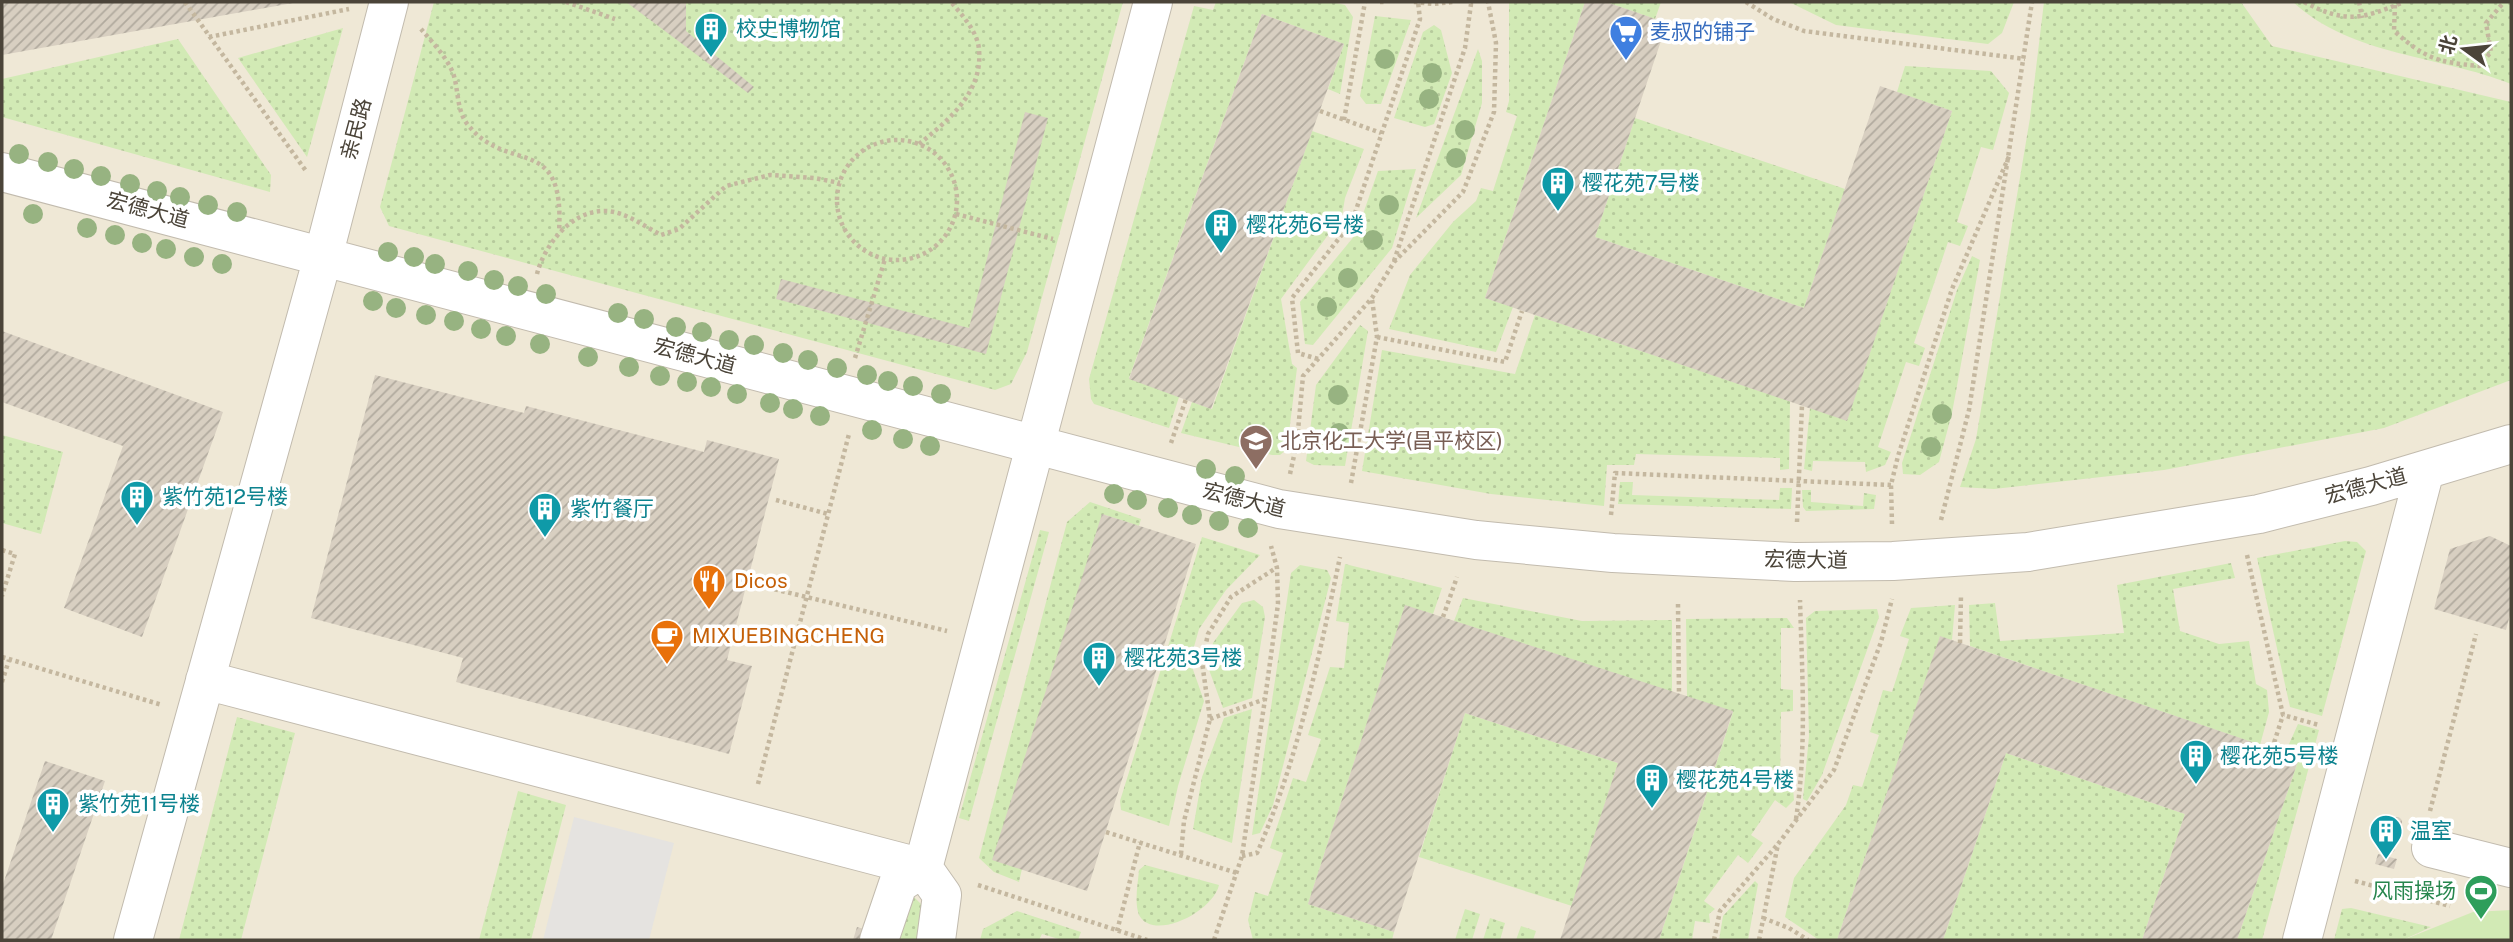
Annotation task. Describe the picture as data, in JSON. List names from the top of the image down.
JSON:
{
  "streets": {
    "street": ["亲民路", "宏德大道"]
  },
  "crossings": [
    ["亲民路", "宏德大道"]
  ],
  "places": {
    "building": [
      "校史博物馆",
      "樱花苑7号楼",
      "樱花苑6号楼",
      "紫竹苑12号楼",
      "紫竹餐厅",
      "樱花苑3号楼",
      "樱花苑5号楼",
      "樱花苑4号楼",
      "紫竹苑11号楼",
      "温室"
    ],
    "supermarket": ["麦叔的铺子"],
    "school or university": ["北京化工大学(昌平校区)"],
    "restaurant": ["Dicos"],
    "cafe": ["MIXUEBINGCHENG"],
    "sports": ["风雨操场"]
  },
  "north": "left"
}
